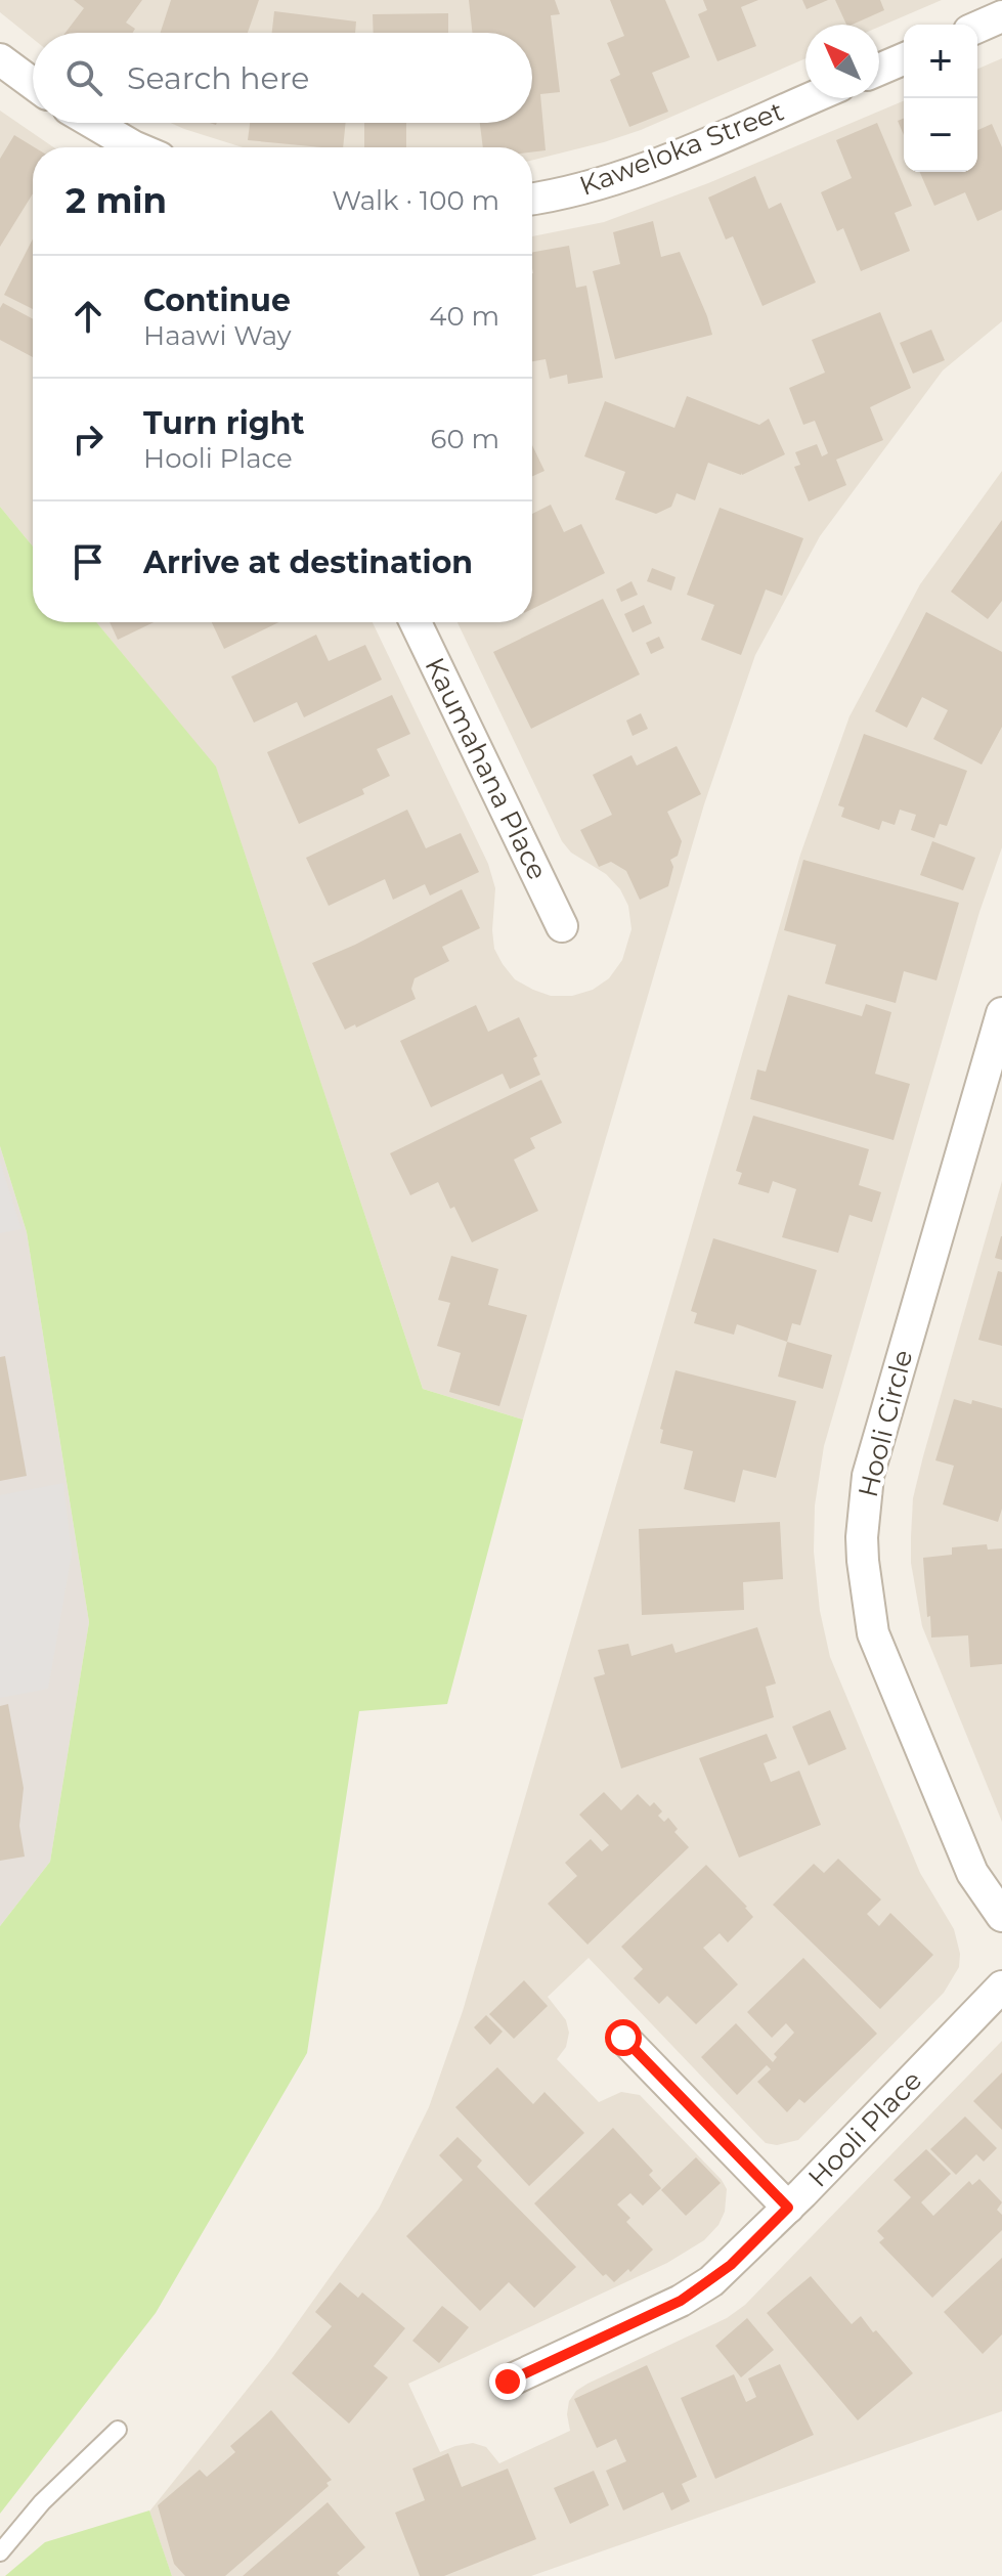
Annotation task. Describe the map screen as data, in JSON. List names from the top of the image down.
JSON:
{
  "streets": {
    "street": [
      "Kaweloka Street",
      "Kaumahana Place",
      "Hooli Circle",
      "Hooli Place"
    ]
  },
  "north": "top left",
  "page": {
    "map_buttons": ["+", "−"],
    "search": "Search here",
    "heading": ["2 min", "Walk · 100 m"],
    "list": [
      ["Continue", "Haawi Way", "40 m"],
      ["Turn right", "Hooli Place", "60 m"],
      "Arrive at destination"
    ]
  }
}
